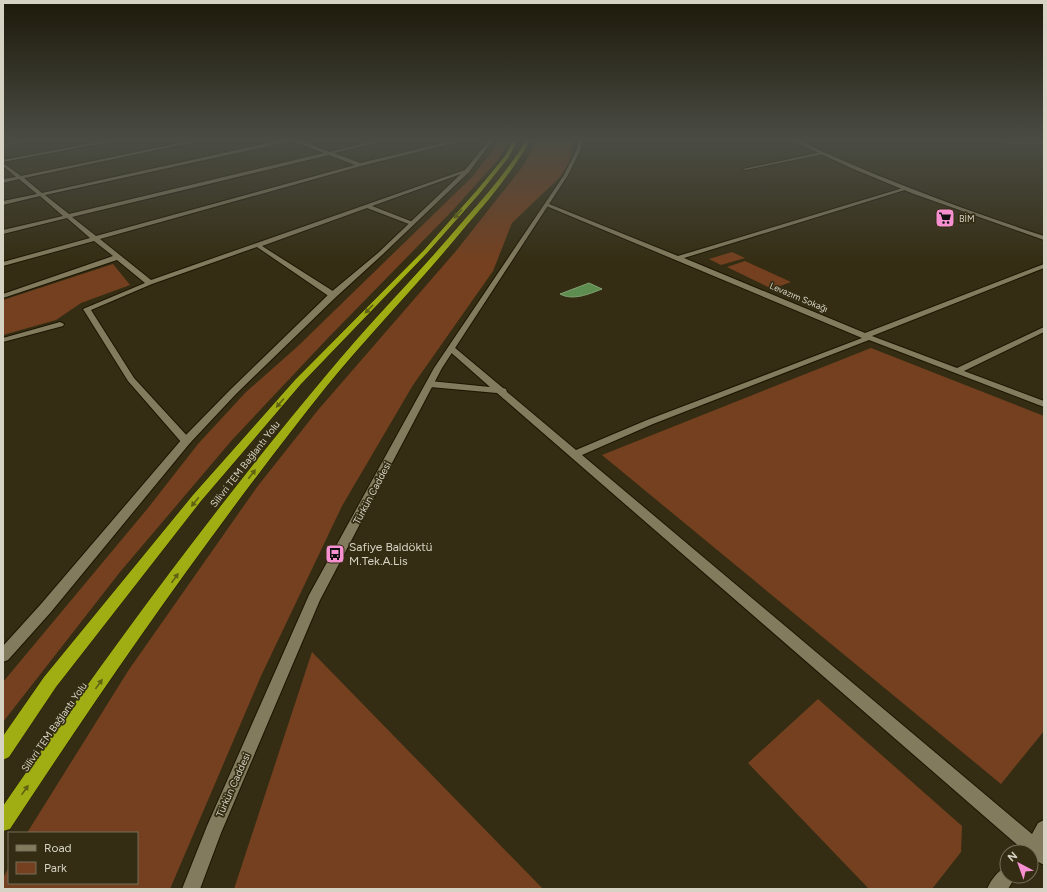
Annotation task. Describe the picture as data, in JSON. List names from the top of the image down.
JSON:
{
  "streets": {
    "highway": ["Silivri TEM Bağlantı Yolu"],
    "street": ["Levazım Sokağı", "Türkün Caddesi"]
  },
  "crossings": [
    ["Levazım Sokağı", "Türkün Caddesi"]
  ],
  "places": {
    "supermarket": ["BİM"],
    "bus stop": ["Safiye Baldöktü M.Tek.A.Lis"]
  },
  "legend": ["Road", "Park"],
  "north": "top left"
}
